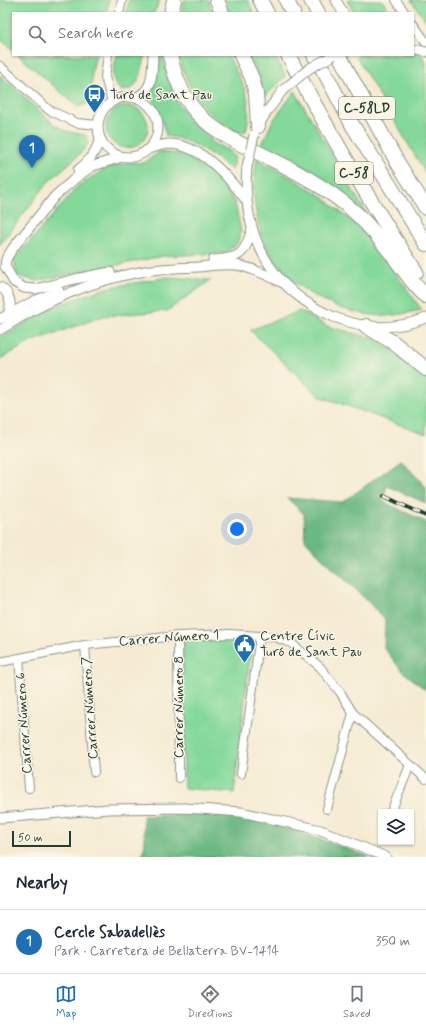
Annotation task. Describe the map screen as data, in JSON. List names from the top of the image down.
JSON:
{
  "streets": {
    "highway": ["C-58LD", "C-58"],
    "street": [
      "Carrer Número 1",
      "Carrer Número 8",
      "Carrer Número 7",
      "Carrer Número 6"
    ]
  },
  "crossings": [
    ["Carrer Número 1", "Carrer Número 8"],
    ["Carrer Número 1", "Carrer Número 7"],
    ["Carrer Número 1", "Carrer Número 6"]
  ],
  "places": {
    "bus stop": ["Turó de Sant Pau"],
    "public building": ["Centre Cívic Turó de Sant Pau"]
  },
  "scale_bar": "50 m",
  "page": {
    "search": "Search here",
    "pins": "1",
    "scale": "50 m",
    "heading": "Nearby",
    "list": [
      {
        "mark": "1",
        "name": "Cercle Sabadellès",
        "note": "Park · Carretera de Bellaterra BV-1414",
        "value": "350 m"
      }
    ],
    "nav": ["Map", "Directions", "Saved"]
  }
}
